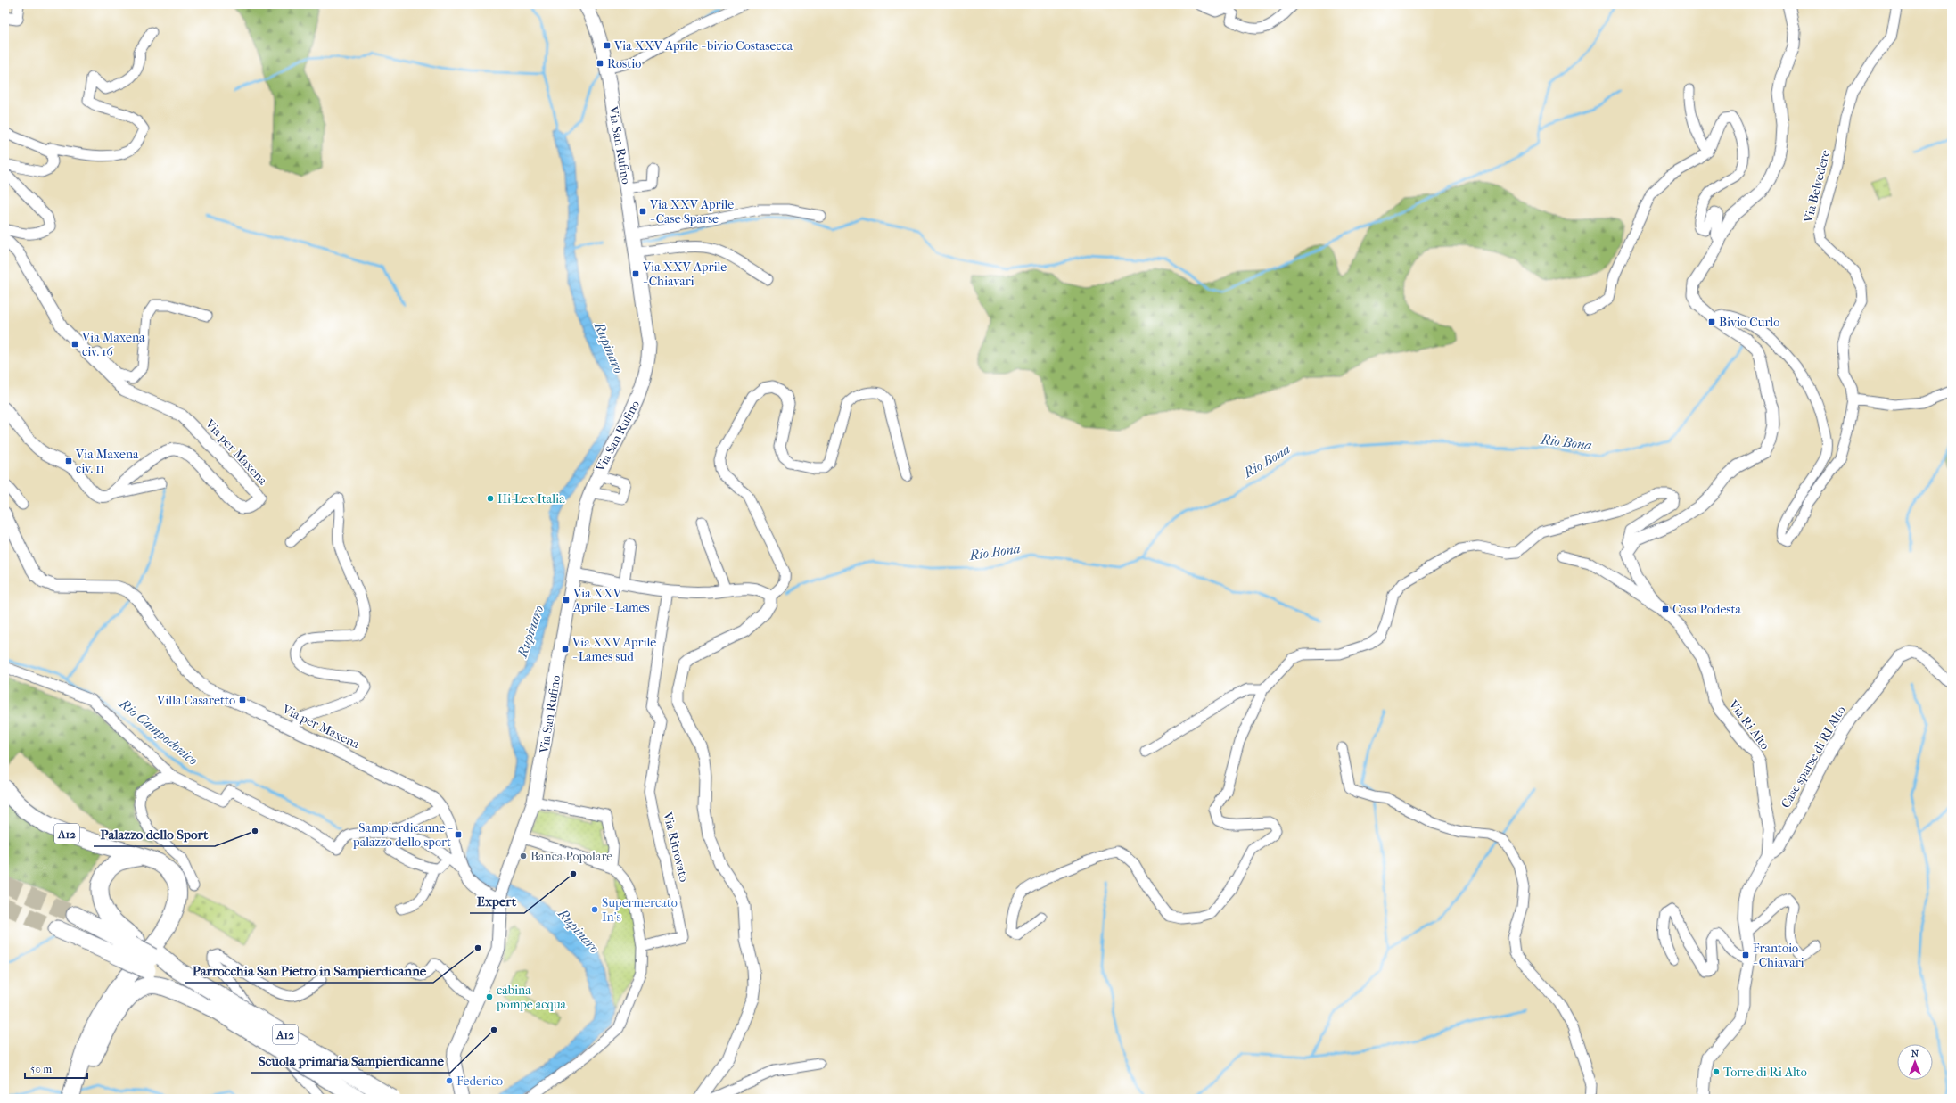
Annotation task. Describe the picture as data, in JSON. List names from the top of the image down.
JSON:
{
  "streets": {
    "highway": ["A12"],
    "main road": ["Via San Rufino"],
    "street": [
      "Via Belvedere",
      "Via per Maxena",
      "Via Ri Alto",
      "Case sparse di RI Alto",
      "Via Ritrovato"
    ]
  },
  "crossings": [
    ["Via San Rufino", "Via per Maxena"],
    ["Via Ri Alto", "Case sparse di RI Alto"]
  ],
  "water": ["Rupinaro", "Rio Bona", "Rio Campodonico"],
  "places": {
    "transit": [
      "Via XXV Aprile - bivio Costasecca",
      "Rostio",
      "Via XXV Aprile - Case Sparse",
      "Via XXV Aprile - Chiavari",
      "Bivio Curlo",
      "Via Maxena civ. 16",
      "Via Maxena civ. 11",
      "Via XXV Aprile - Lames",
      "Casa Podesta",
      "Via XXV Aprile - Lames sud",
      "Villa Casaretto",
      "Sampierdicanne - palazzo dello sport",
      "Frantoio - Chiavari"
    ],
    "other": [
      "Hi-Lex Italia",
      "Palazzo dello Sport",
      "Banca Popolare",
      "Expert",
      "Supermercato In's",
      "Parrocchia San Pietro in Sampierdicanne",
      "cabina pompe acqua",
      "Scuola primaria Sampierdicanne",
      "Torre di Ri Alto",
      "Federico"
    ]
  },
  "scale_bar": "50 m",
  "north": "top"
}
